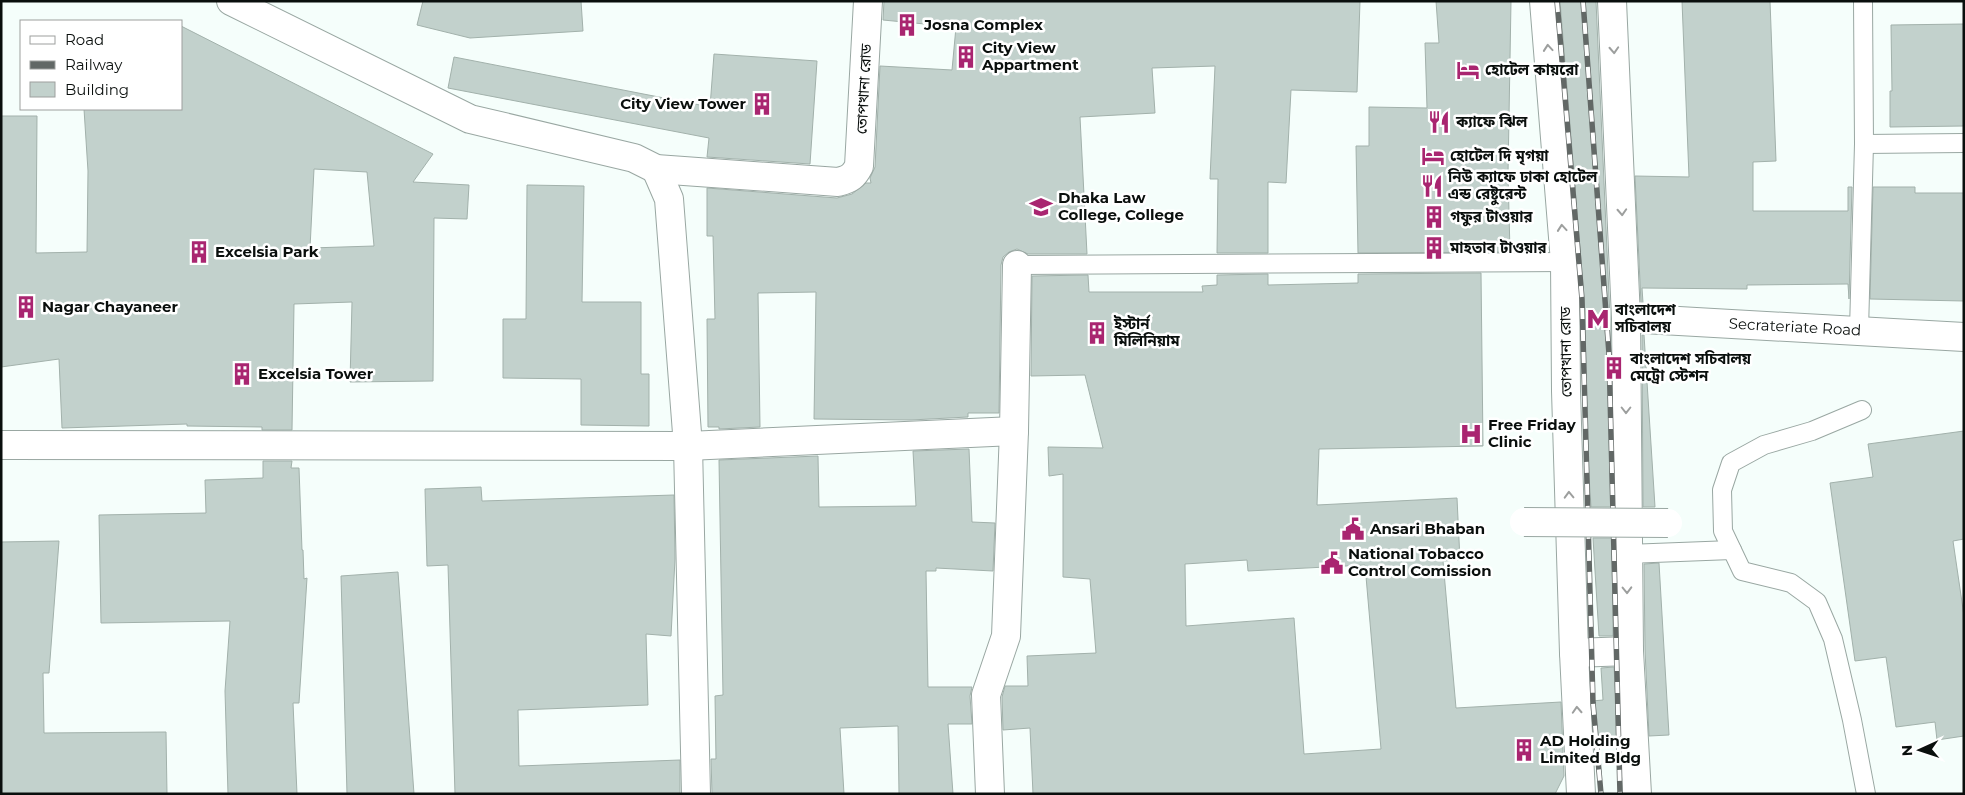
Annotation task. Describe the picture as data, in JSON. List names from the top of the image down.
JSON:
{
  "streets": {
    "main road": ["তোপখানা রোড", "Secrateriate Road"]
  },
  "places": {
    "building": [
      "Josna Complex",
      "City View Appartment",
      "City View Tower",
      "গফুর টাওয়ার",
      "মাহতাব টাওয়ার",
      "Excelsia Park",
      "Nagar Chayaneer",
      "ইস্টার্ন মিলিনিয়াম",
      "বাংলাদেশ সচিবালয় মেট্রো স্টেশন",
      "Excelsia Tower",
      "AD Holding Limited Bldg"
    ],
    "hotel": ["হোটেল কায়রো", "হোটেল দি মৃগয়া"],
    "restaurant": ["ক্যাফে ঝিল", "নিউ ক্যাফে ঢাকা হোটেল এন্ড রেষ্টুরেন্ট"],
    "school or university": ["Dhaka Law College, College"],
    "metro station": ["বাংলাদেশ সচিবালয়"],
    "hospital": ["Free Friday Clinic"],
    "public building": ["Ansari Bhaban", "National Tobacco Control Comission"]
  },
  "legend": ["Road", "Railway", "Building"],
  "north": "left"
}
